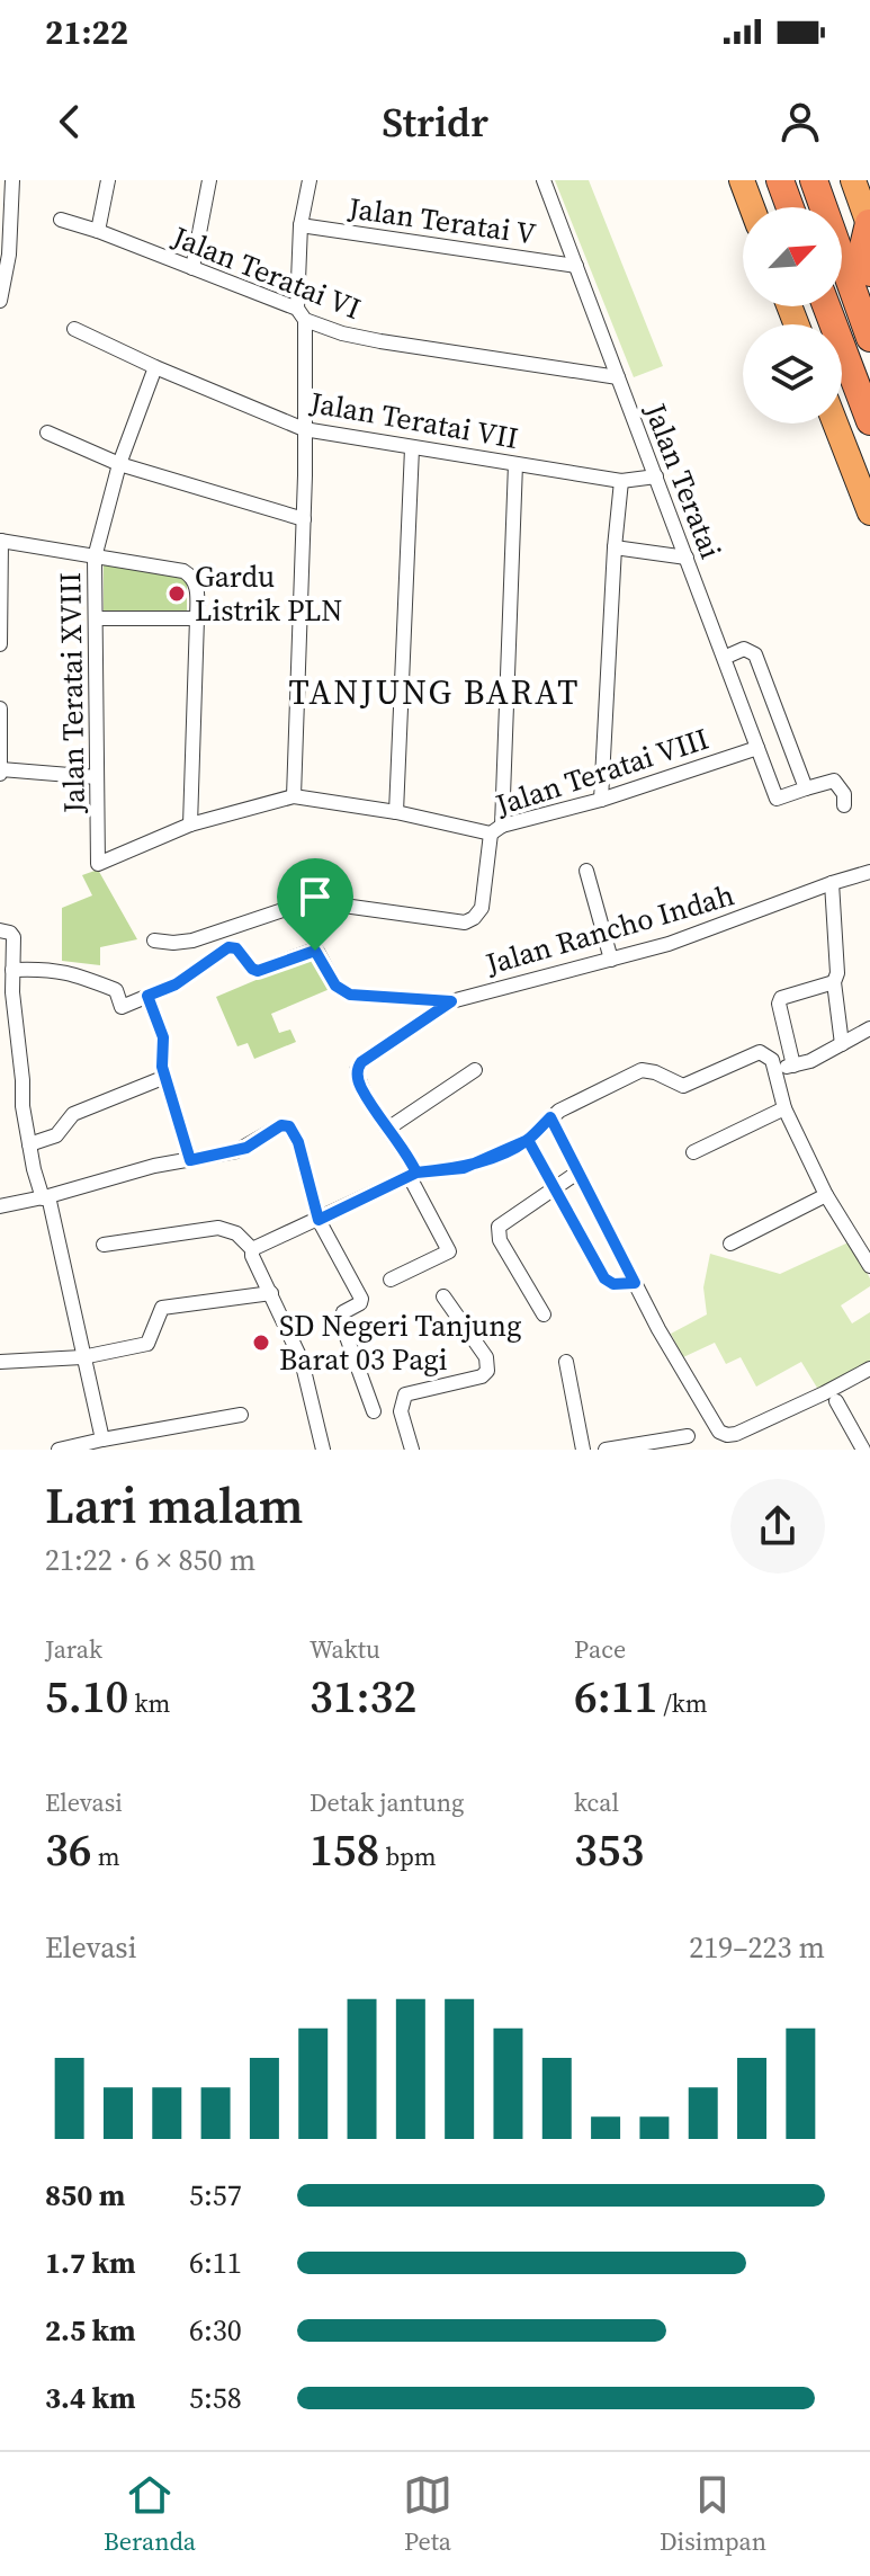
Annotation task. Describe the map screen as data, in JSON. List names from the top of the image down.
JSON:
{
  "streets": {
    "street": [
      "Jalan Teratai V",
      "Jalan Teratai VI",
      "Jalan Teratai VII",
      "Jalan Teratai",
      "Jalan Teratai XVIII",
      "Jalan Teratai VIII",
      "Jalan Rancho Indah"
    ]
  },
  "crossings": [
    ["Jalan Teratai V", "Jalan Teratai"],
    ["Jalan Teratai VI", "Jalan Teratai"],
    ["Jalan Teratai VII", "Jalan Teratai"],
    ["Jalan Teratai VII", "Jalan Teratai XVIII"],
    ["Jalan Teratai", "Jalan Teratai VIII"],
    ["Jalan Teratai XVIII", "Jalan Teratai VIII"]
  ],
  "districts": ["TANJUNG BARAT"],
  "places": ["Gardu Listrik PLN", "SD Negeri Tanjung Barat 03 Pagi"],
  "north": "top right",
  "page": {
    "status": "21:22",
    "header": "Stridr",
    "heading": ["Lari malam", "21:22 · 6 × 850 m"],
    "stats": [
      ["Jarak", "5.10 km"],
      ["Waktu", "31:32"],
      ["Pace", "6:11 /km"],
      ["Elevasi", "36 m"],
      ["Detak jantung", "158 bpm"],
      ["kcal", "353"]
    ],
    "chart": ["Elevasi", "219–223 m"],
    "list": [
      {
        "name": "850 m",
        "note": "5:57"
      },
      {
        "name": "1.7 km",
        "note": "6:11"
      },
      {
        "name": "2.5 km",
        "note": "6:30"
      },
      {
        "name": "3.4 km",
        "note": "5:58"
      }
    ],
    "tabs": ["Beranda", "Peta", "Disimpan"]
  }
}
